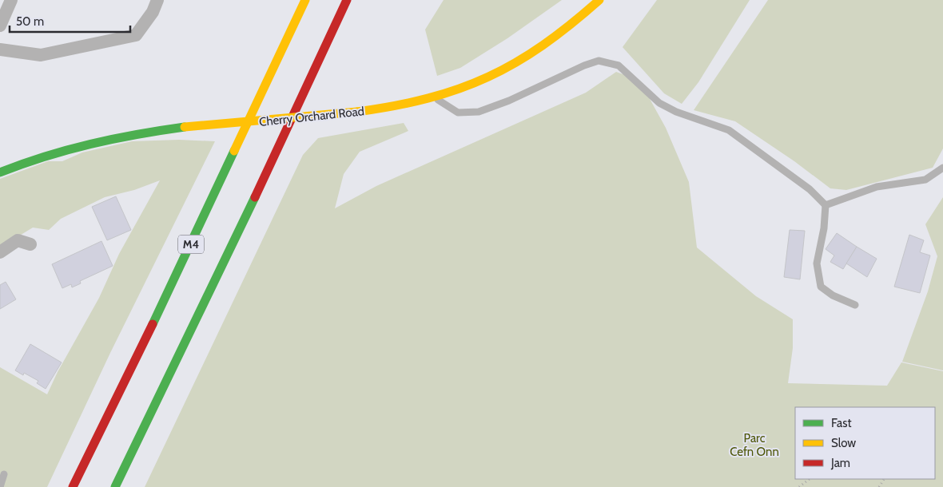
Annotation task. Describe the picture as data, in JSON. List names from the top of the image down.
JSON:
{
  "streets": {
    "main road": ["Cherry Orchard Road", "M4"]
  },
  "parks": ["Parc Cefn Onn"],
  "legend": ["Fast", "Slow", "Jam"],
  "scale_bar": "50 m"
}
